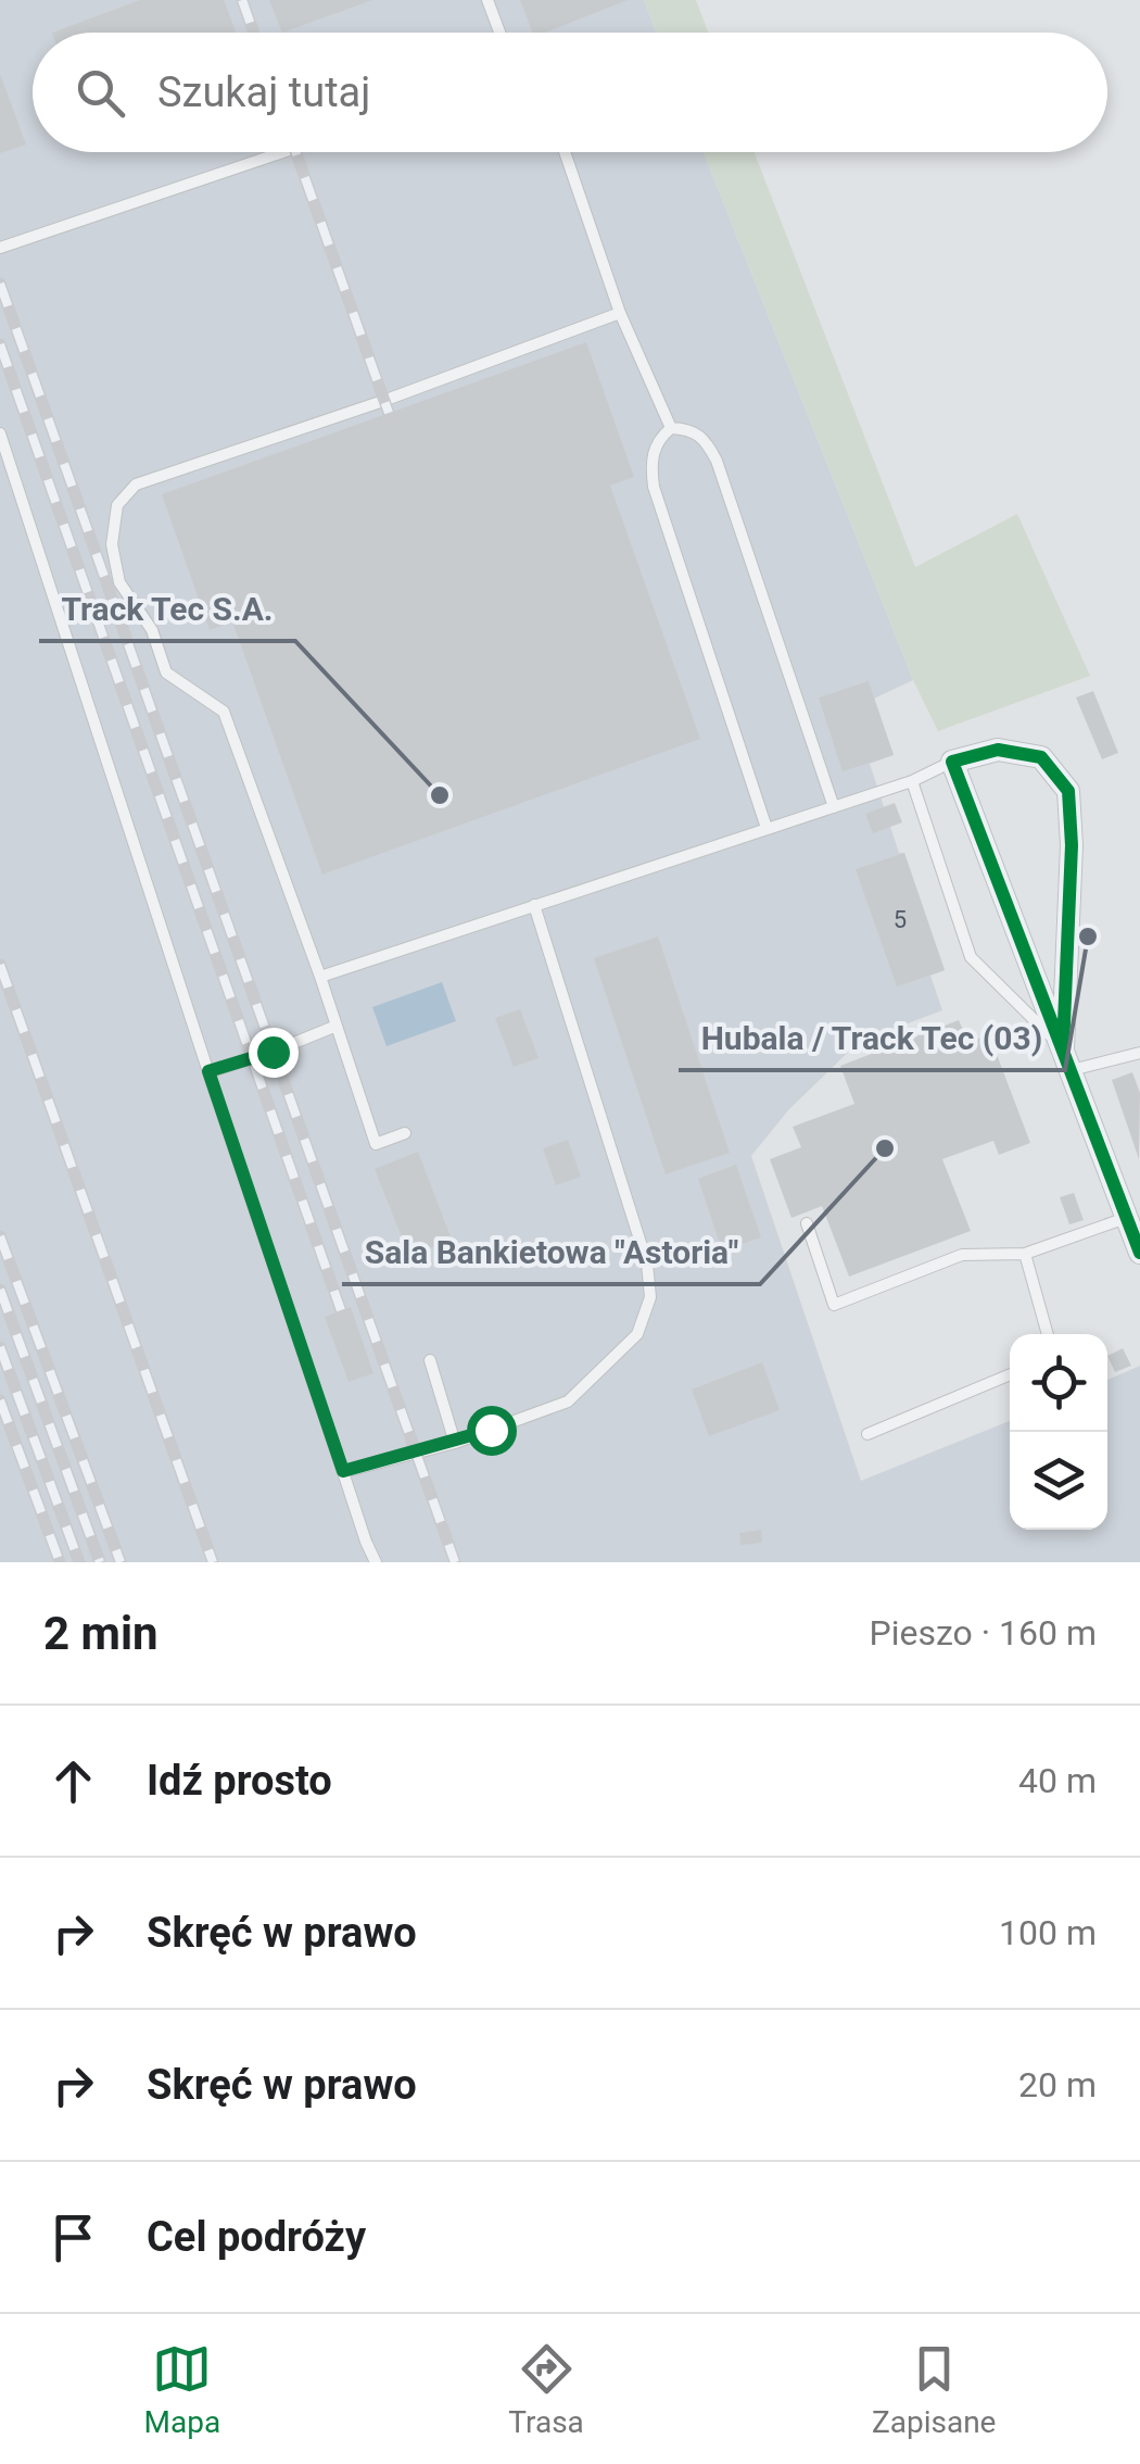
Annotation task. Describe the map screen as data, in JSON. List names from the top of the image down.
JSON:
{
  "places": ["Track Tec S.A.", "Hubala / Track Tec (03)", "Sala Bankietowa \"Astoria\""],
  "house_numbers": ["5"],
  "page": {
    "search": "Szukaj tutaj",
    "heading": ["2 min", "Pieszo · 160 m"],
    "list": [
      ["Idź prosto", "40 m"],
      ["Skręć w prawo", "100 m"],
      ["Skręć w prawo", "20 m"],
      "Cel podróży"
    ],
    "nav": ["Mapa", "Trasa", "Zapisane"]
  }
}
